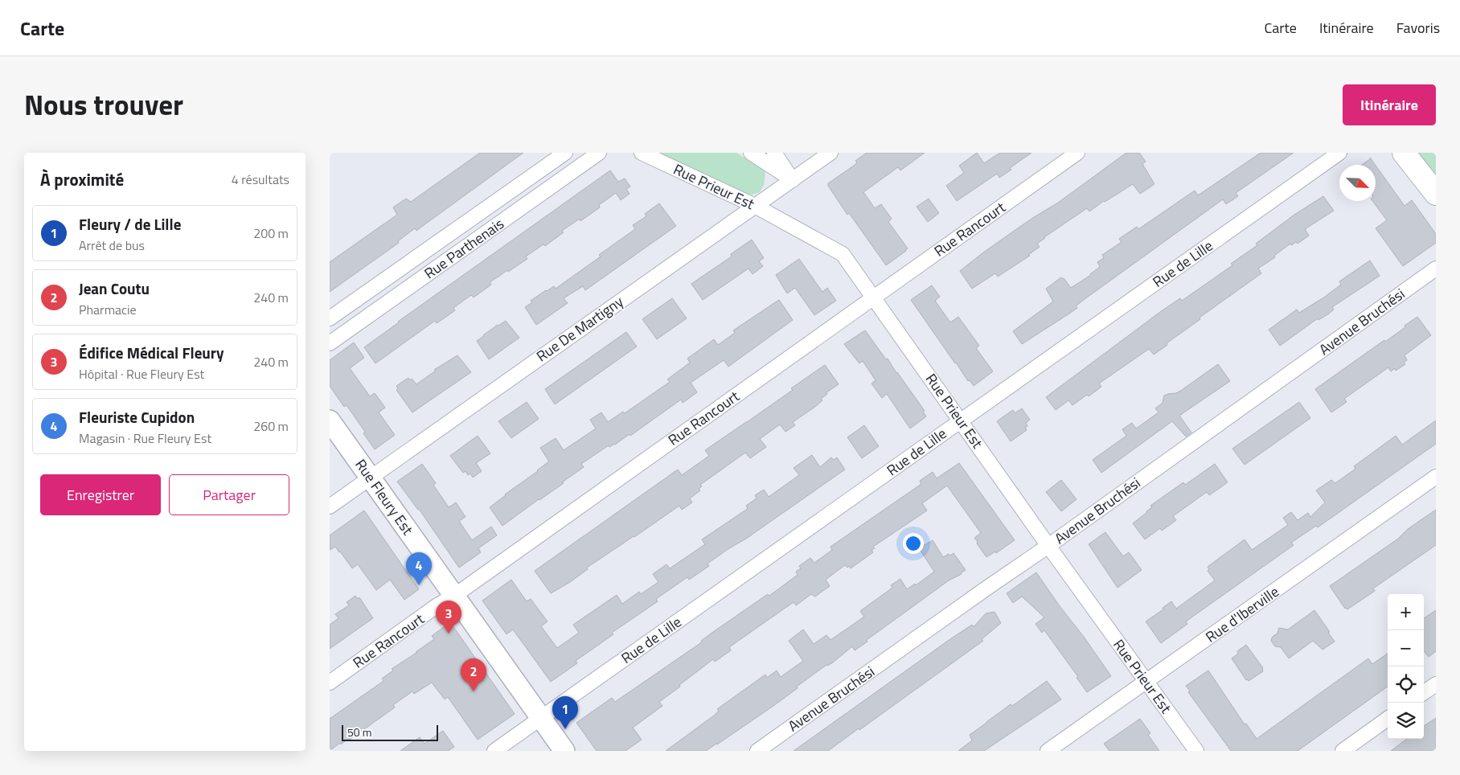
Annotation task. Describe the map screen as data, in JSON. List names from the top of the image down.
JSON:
{
  "streets": {
    "street": [
      "Rue Prieur Est",
      "Rue Rancourt",
      "Rue Parthenais",
      "Rue de Lille",
      "Avenue Bruchési",
      "Rue De Martigny",
      "Rue Fleury Est",
      "Rue d'Iberville"
    ]
  },
  "crossings": [
    ["Rue Prieur Est", "Rue Rancourt"],
    ["Rue Prieur Est", "Rue de Lille"],
    ["Rue Prieur Est", "Avenue Bruchési"],
    ["Rue Prieur Est", "Rue De Martigny"],
    ["Rue Prieur Est", "Rue d'Iberville"],
    ["Rue Rancourt", "Rue Fleury Est"],
    ["Rue de Lille", "Rue Fleury Est"],
    ["Rue De Martigny", "Rue Fleury Est"]
  ],
  "scale_bar": "50 m",
  "north": "bottom right",
  "page": {
    "header": "Carte",
    "nav": ["Carte", "Itinéraire", "Favoris"],
    "title": "Nous trouver",
    "buttons": [
      "Itinéraire",
      ["Enregistrer", "Partager"]
    ],
    "heading": ["À proximité", "4 résultats"],
    "list": [
      {
        "mark": "1",
        "name": "Fleury / de Lille",
        "note": "Arrêt de bus",
        "value": "200 m"
      },
      {
        "mark": "2",
        "name": "Jean Coutu",
        "note": "Pharmacie",
        "value": "240 m"
      },
      {
        "mark": "3",
        "name": "Édifice Médical Fleury",
        "note": "Hôpital · Rue Fleury Est",
        "value": "240 m"
      },
      {
        "mark": "4",
        "name": "Fleuriste Cupidon",
        "note": "Magasin · Rue Fleury Est",
        "value": "260 m"
      }
    ],
    "pins": [
      "4",
      "3",
      "2",
      "1"
    ],
    "map_buttons": ["+", "−"],
    "scale": "50 m"
  }
}
